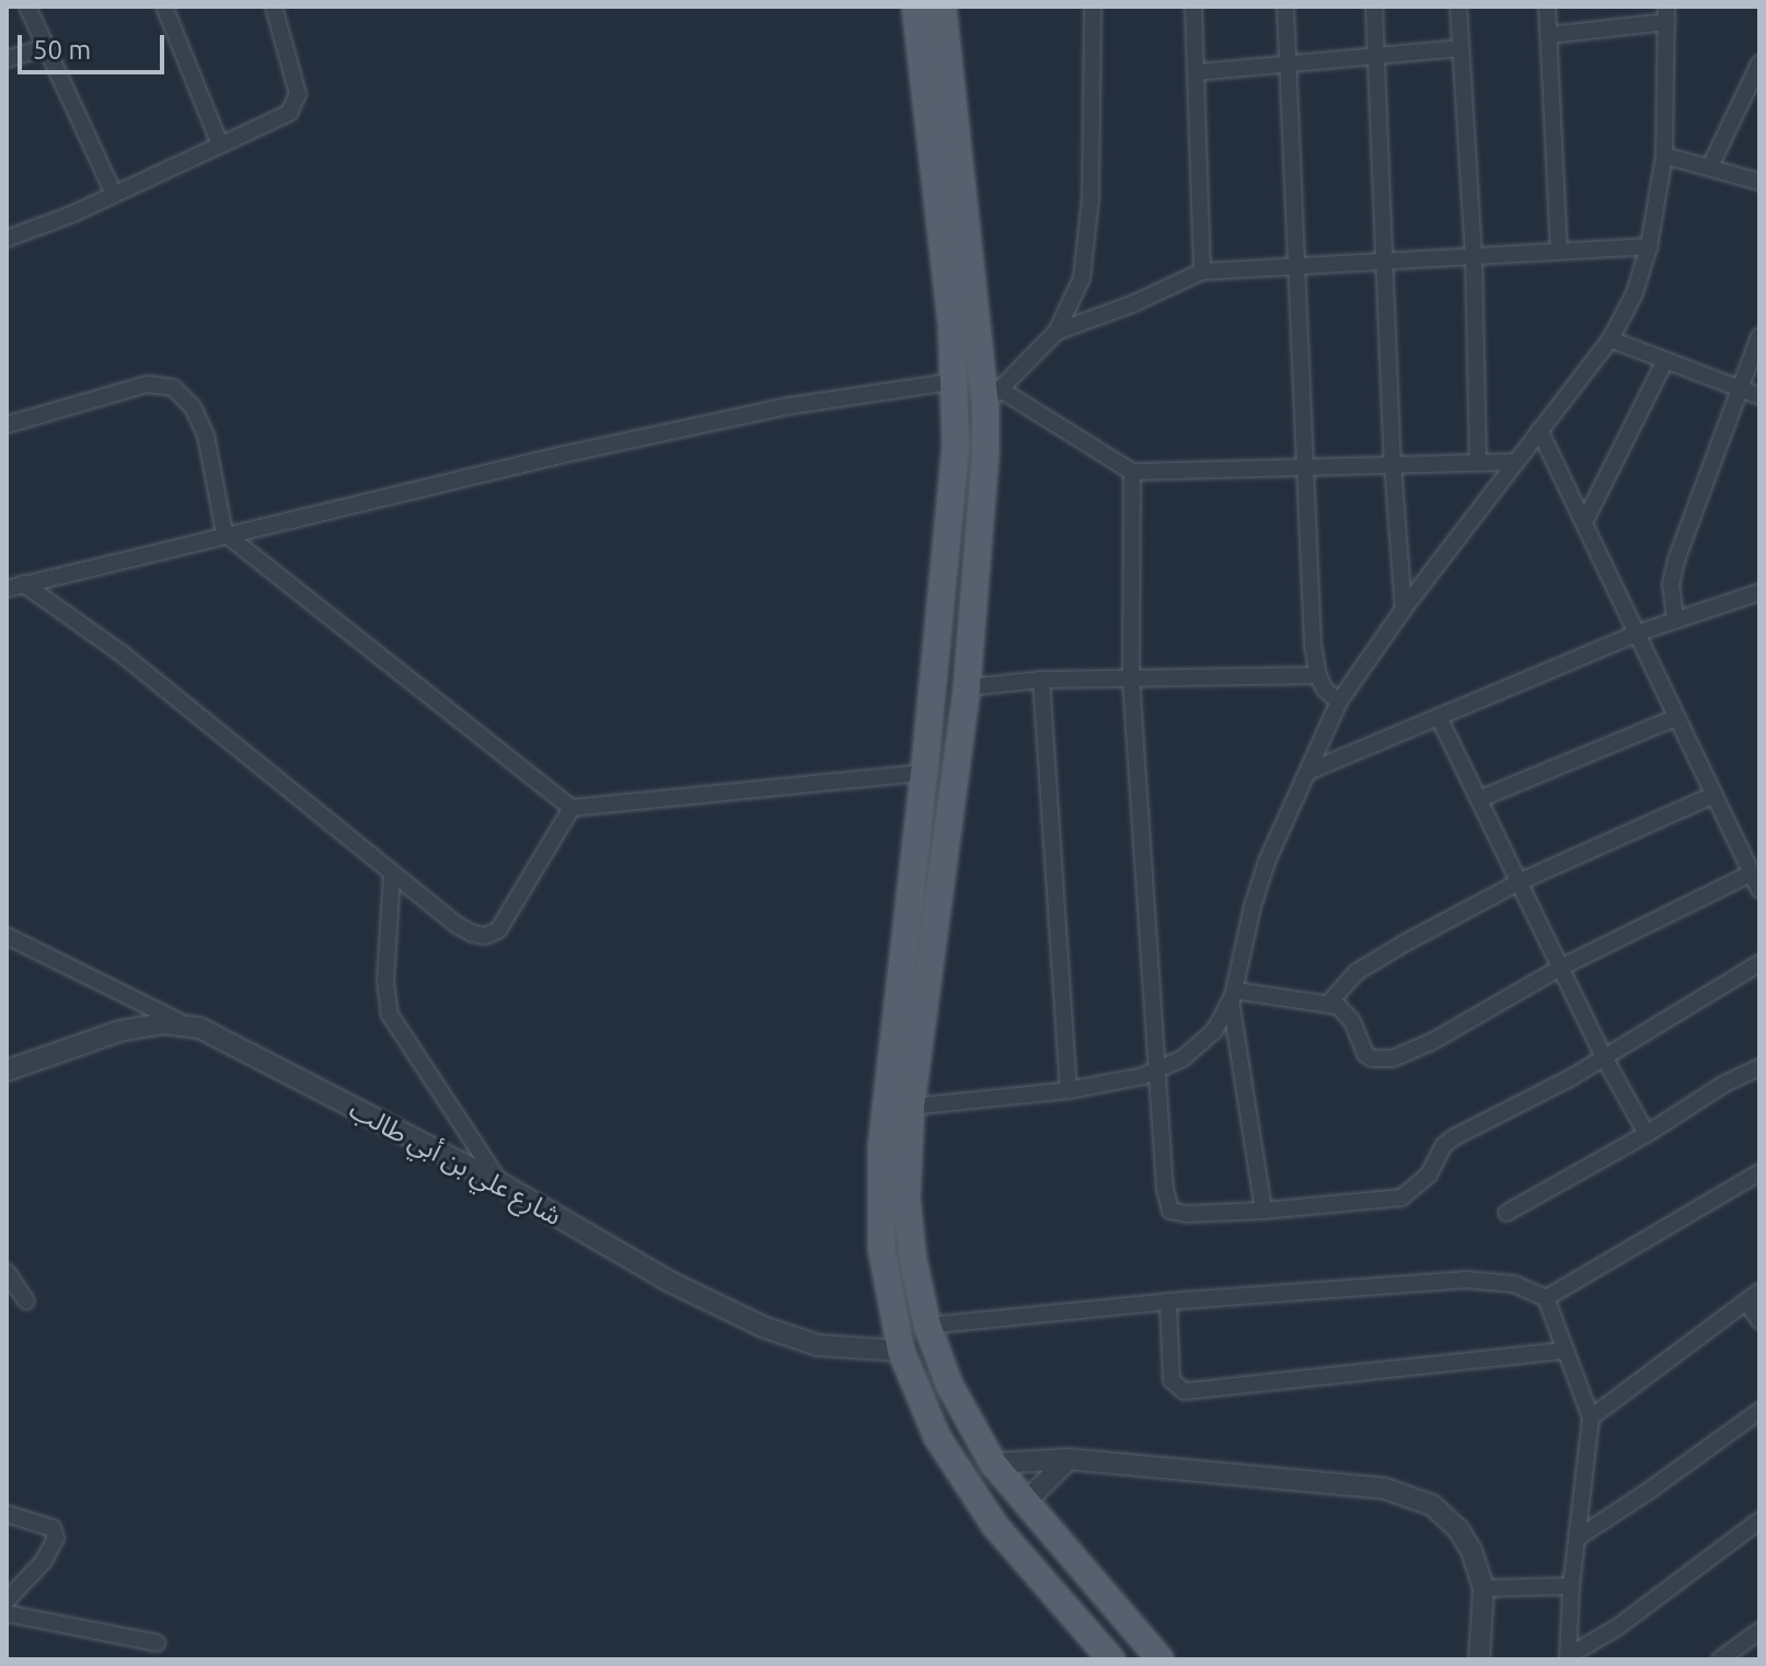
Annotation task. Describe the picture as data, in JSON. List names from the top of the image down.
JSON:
{
  "streets": {
    "street": ["شارع علي بن أبي طالب"]
  },
  "scale_bar": "50 m"
}
